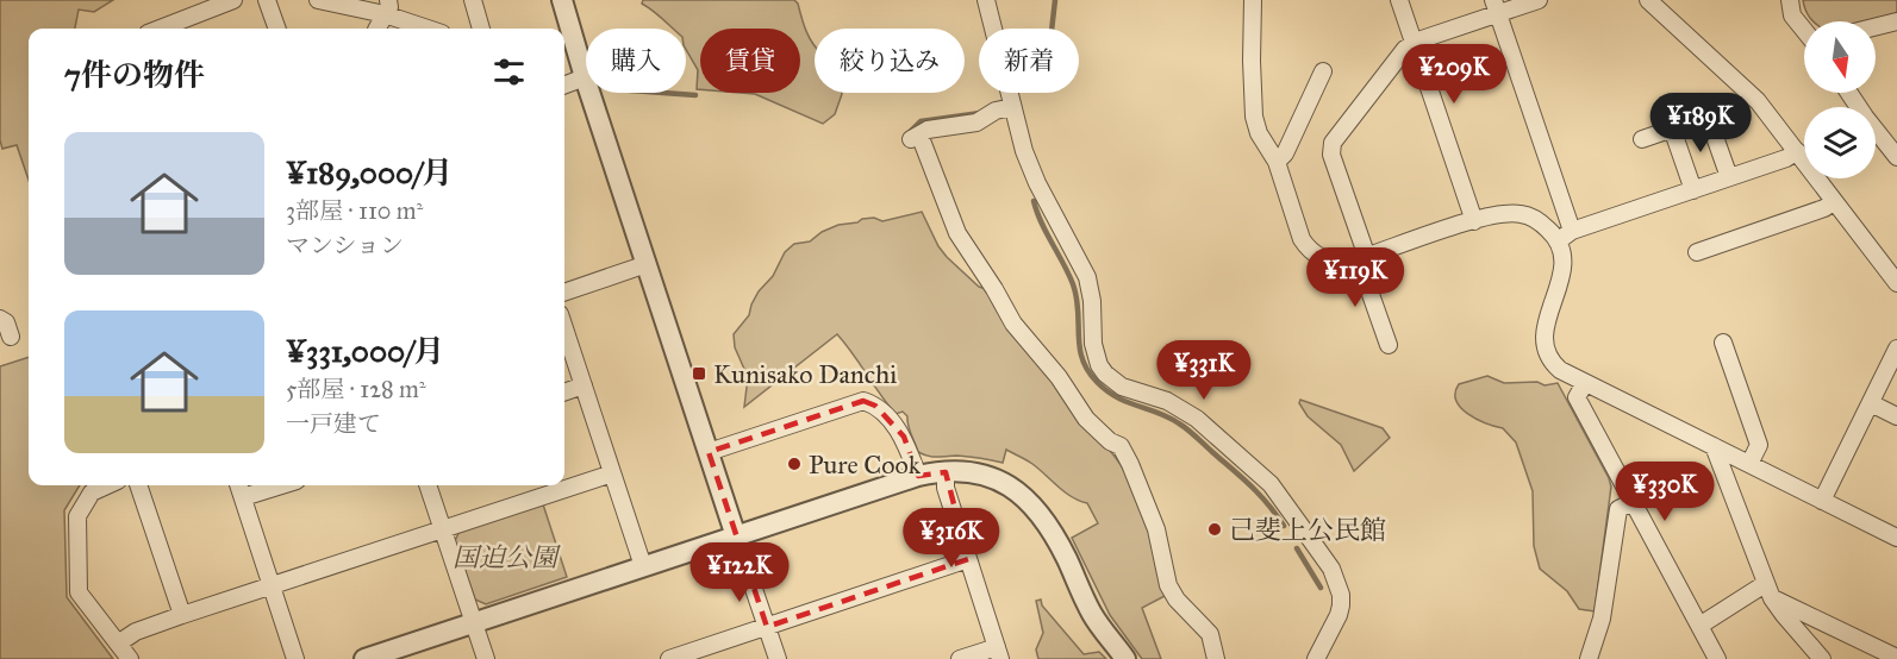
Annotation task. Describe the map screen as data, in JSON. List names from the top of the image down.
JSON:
{
  "parks": ["国迫公園"],
  "places": {
    "transit": ["Kunisako Danchi"],
    "other": ["Pure Cook", "己斐上公民館"]
  },
  "north": "bottom",
  "page": {
    "chip": [
      "購入",
      "賃貸",
      "絞り込み",
      "新着"
    ],
    "heading": "7件の物件",
    "price": [
      "¥209K",
      "¥189K",
      "¥119K",
      "¥331K",
      "¥330K",
      "¥316K",
      "¥122K"
    ],
    "list": [
      {
        "name": "¥189,000/月",
        "note": "3部屋 · 110 m² · マンション"
      },
      {
        "name": "¥331,000/月",
        "note": "5部屋 · 128 m² · 一戸建て"
      }
    ]
  }
}
